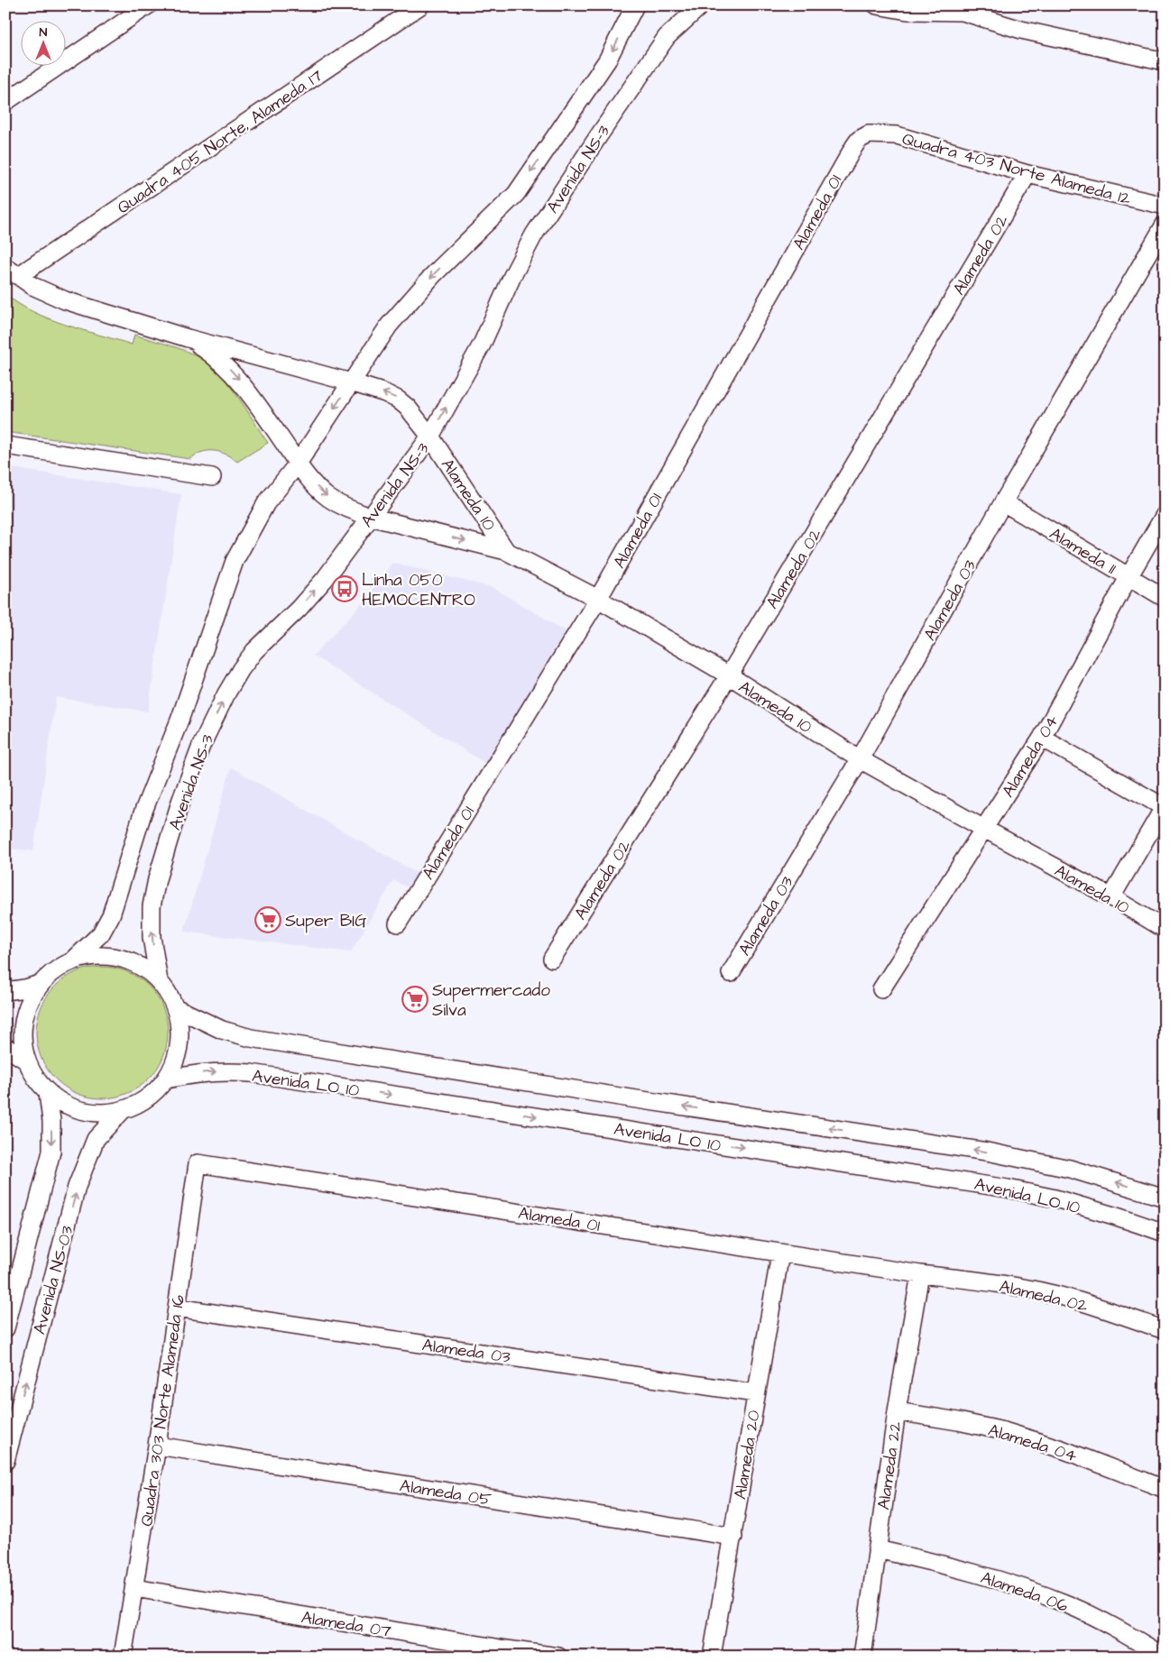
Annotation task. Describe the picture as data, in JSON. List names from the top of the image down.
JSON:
{
  "streets": {
    "street": [
      "Quadra 405 Norte, Alameda 17",
      "Quadra 403 Norte Alameda 12",
      "Avenida NS-3",
      "Alameda 01",
      "Alameda 02",
      "Alameda 10",
      "Alameda 11",
      "Alameda 03",
      "Alameda 04",
      "Avenida LO 10",
      "Avenida NS-03",
      "Quadra 303 Norte Alameda 16",
      "Alameda 20",
      "Alameda 22",
      "Alameda 05",
      "Alameda 06",
      "Alameda 07"
    ]
  },
  "crossings": [
    ["Quadra 403 Norte Alameda 12", "Alameda 01"],
    ["Quadra 403 Norte Alameda 12", "Alameda 02"],
    ["Avenida NS-3", "Alameda 10"],
    ["Avenida NS-3", "Avenida LO 10"],
    ["Avenida NS-3", "Avenida NS-03"],
    ["Alameda 01", "Alameda 02"],
    ["Alameda 01", "Alameda 10"],
    ["Alameda 01", "Quadra 303 Norte Alameda 16"],
    ["Alameda 01", "Alameda 20"],
    ["Alameda 01", "Alameda 22"],
    ["Alameda 02", "Alameda 10"],
    ["Alameda 02", "Alameda 22"],
    ["Alameda 10", "Alameda 03"],
    ["Alameda 10", "Alameda 04"],
    ["Alameda 11", "Alameda 03"],
    ["Alameda 11", "Alameda 04"],
    ["Alameda 03", "Quadra 303 Norte Alameda 16"],
    ["Alameda 03", "Alameda 20"],
    ["Alameda 04", "Alameda 22"],
    ["Avenida LO 10", "Avenida NS-03"],
    ["Quadra 303 Norte Alameda 16", "Alameda 05"],
    ["Quadra 303 Norte Alameda 16", "Alameda 07"],
    ["Alameda 20", "Alameda 05"],
    ["Alameda 22", "Alameda 06"]
  ],
  "places": {
    "bus stop": ["Linha 050 HEMOCENTRO"],
    "supermarket": ["Super BIG", "Supermercado Silva"]
  },
  "north": "top"
}
